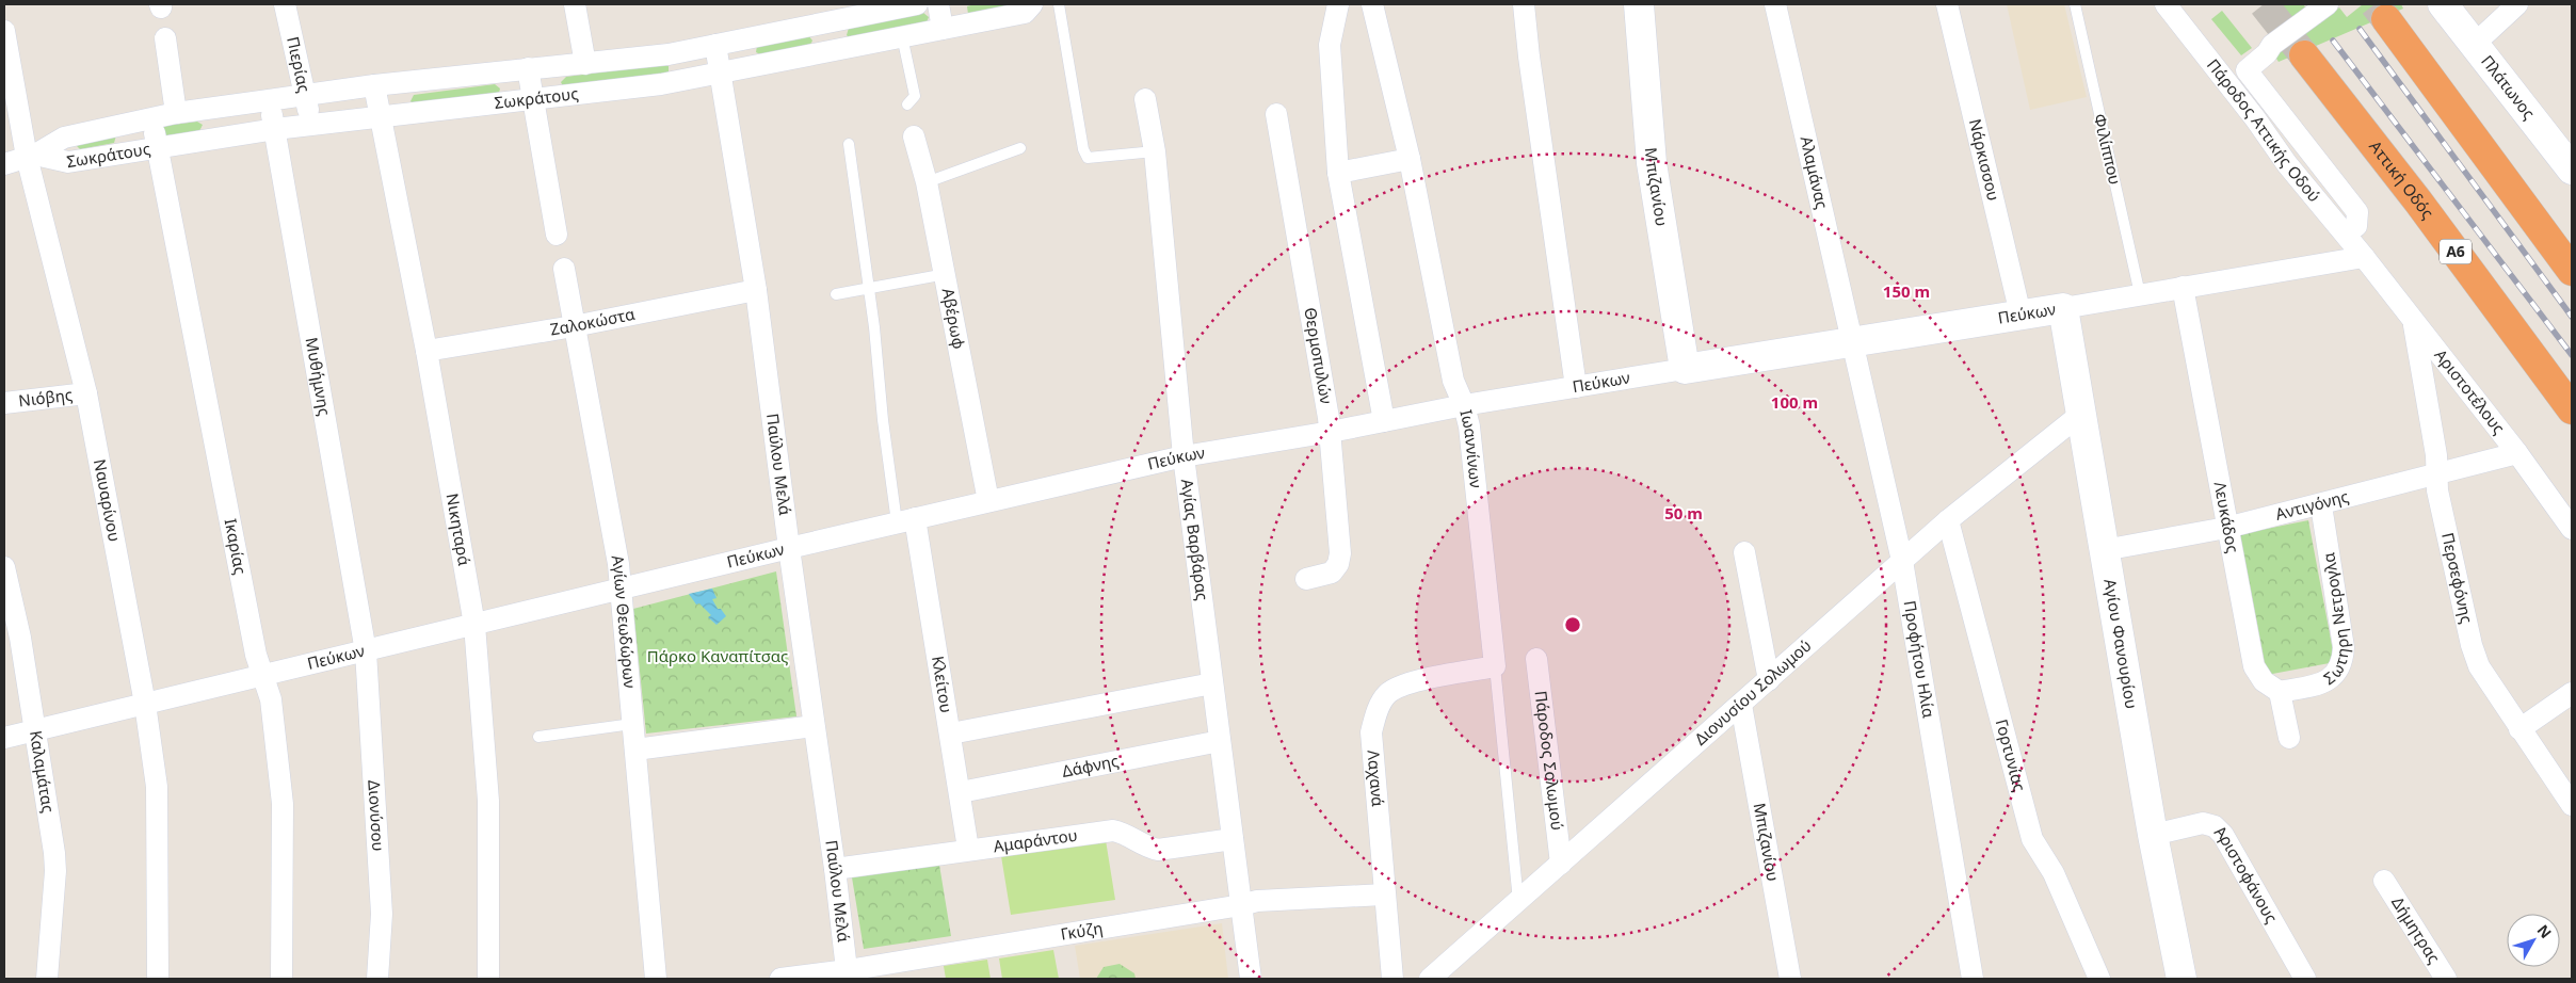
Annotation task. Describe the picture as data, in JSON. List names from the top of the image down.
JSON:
{
  "streets": {
    "highway": ["Αττική Οδός", "Α6"],
    "street": [
      "Πιερίας",
      "Πλάτωνος",
      "Σωκράτους",
      "Πάροδος Αττικής Οδού",
      "Νάρκισσου",
      "Αλαμάνας",
      "Μπιζανίου",
      "Πεύκων",
      "Αβέρωφ",
      "Ζαλοκώστα",
      "Θερμοπυλών",
      "Μυθήμνης",
      "Αριστοτέλους",
      "Νιόβης",
      "Ιωαννίνων",
      "Παύλου Μελά",
      "Ναυαρίνου",
      "Αντιγόνης",
      "Λευκάδος",
      "Νικηταρά",
      "Αγίας Βαρβάρας",
      "Ικαρίας",
      "Περσεφόνης",
      "Σωτηρη Νετρογλα",
      "Αγίων Θεωδώρων",
      "Αγίου Φανουρίου",
      "Προφήτου Ηλία",
      "Κλείτου",
      "Διονυσίου Σολωμού",
      "Γορτυνίας",
      "Πάροδος Σολωμού",
      "Δάφνης",
      "Καλαμάτας",
      "Λαχανά",
      "Διονύσου",
      "Αμαράντου",
      "Αριστοφάνους",
      "Δήμητρας",
      "Γκύζη"
    ],
    "lane": ["Φιλίππου"]
  },
  "crossings": [
    ["Πιερίας", "Σωκράτους"],
    ["Σωκράτους", "Μυθήμνης"],
    ["Σωκράτους", "Παύλου Μελά"],
    ["Σωκράτους", "Ναυαρίνου"],
    ["Σωκράτους", "Νικηταρά"],
    ["Σωκράτους", "Ικαρίας"],
    ["Πάροδος Αττικής Οδού", "Πεύκων"],
    ["Πάροδος Αττικής Οδού", "Αριστοτέλους"],
    ["Φιλίππου", "Πεύκων"],
    ["Νάρκισσου", "Πεύκων"],
    ["Αλαμάνας", "Πεύκων"],
    ["Αλαμάνας", "Προφήτου Ηλία"],
    ["Μπιζανίου", "Πεύκων"],
    ["Μπιζανίου", "Διονυσίου Σολωμού"],
    ["Πεύκων", "Αβέρωφ"],
    ["Πεύκων", "Θερμοπυλών"],
    ["Πεύκων", "Μυθήμνης"],
    ["Πεύκων", "Αριστοτέλους"],
    ["Πεύκων", "Ιωαννίνων"],
    ["Πεύκων", "Παύλου Μελά"],
    ["Πεύκων", "Ναυαρίνου"],
    ["Πεύκων", "Λευκάδος"],
    ["Πεύκων", "Νικηταρά"],
    ["Πεύκων", "Αγίας Βαρβάρας"],
    ["Πεύκων", "Ικαρίας"],
    ["Πεύκων", "Αγίων Θεωδώρων"],
    ["Πεύκων", "Αγίου Φανουρίου"],
    ["Πεύκων", "Προφήτου Ηλία"],
    ["Πεύκων", "Κλείτου"],
    ["Πεύκων", "Καλαμάτας"],
    ["Πεύκων", "Διονύσου"],
    ["Ζαλοκώστα", "Παύλου Μελά"],
    ["Ζαλοκώστα", "Νικηταρά"],
    ["Ζαλοκώστα", "Αγίων Θεωδώρων"],
    ["Μυθήμνης", "Διονύσου"],
    ["Αριστοτέλους", "Αντιγόνης"],
    ["Αριστοτέλους", "Περσεφόνης"],
    ["Νιόβης", "Ναυαρίνου"],
    ["Ιωαννίνων", "Διονυσίου Σολωμού"],
    ["Ιωαννίνων", "Λαχανά"],
    ["Παύλου Μελά", "Αμαράντου"],
    ["Παύλου Μελά", "Γκύζη"],
    ["Αντιγόνης", "Λευκάδος"],
    ["Αντιγόνης", "Περσεφόνης"],
    ["Αντιγόνης", "Σωτηρη Νετρογλα"],
    ["Αντιγόνης", "Αγίου Φανουρίου"],
    ["Λευκάδος", "Σωτηρη Νετρογλα"],
    ["Αγίας Βαρβάρας", "Δάφνης"],
    ["Αγίας Βαρβάρας", "Αμαράντου"],
    ["Αγίας Βαρβάρας", "Γκύζη"],
    ["Αγίου Φανουρίου", "Διονυσίου Σολωμού"],
    ["Αγίου Φανουρίου", "Αριστοφάνους"],
    ["Προφήτου Ηλία", "Διονυσίου Σολωμού"],
    ["Κλείτου", "Δάφνης"],
    ["Κλείτου", "Αμαράντου"],
    ["Διονυσίου Σολωμού", "Γορτυνίας"],
    ["Διονυσίου Σολωμού", "Πάροδος Σολωμού"],
    ["Λαχανά", "Γκύζη"]
  ],
  "parks": ["Πάρκο Καναπίτσας"],
  "north": "top right",
  "rings": ["150 m", "100 m", "50 m"]
}
